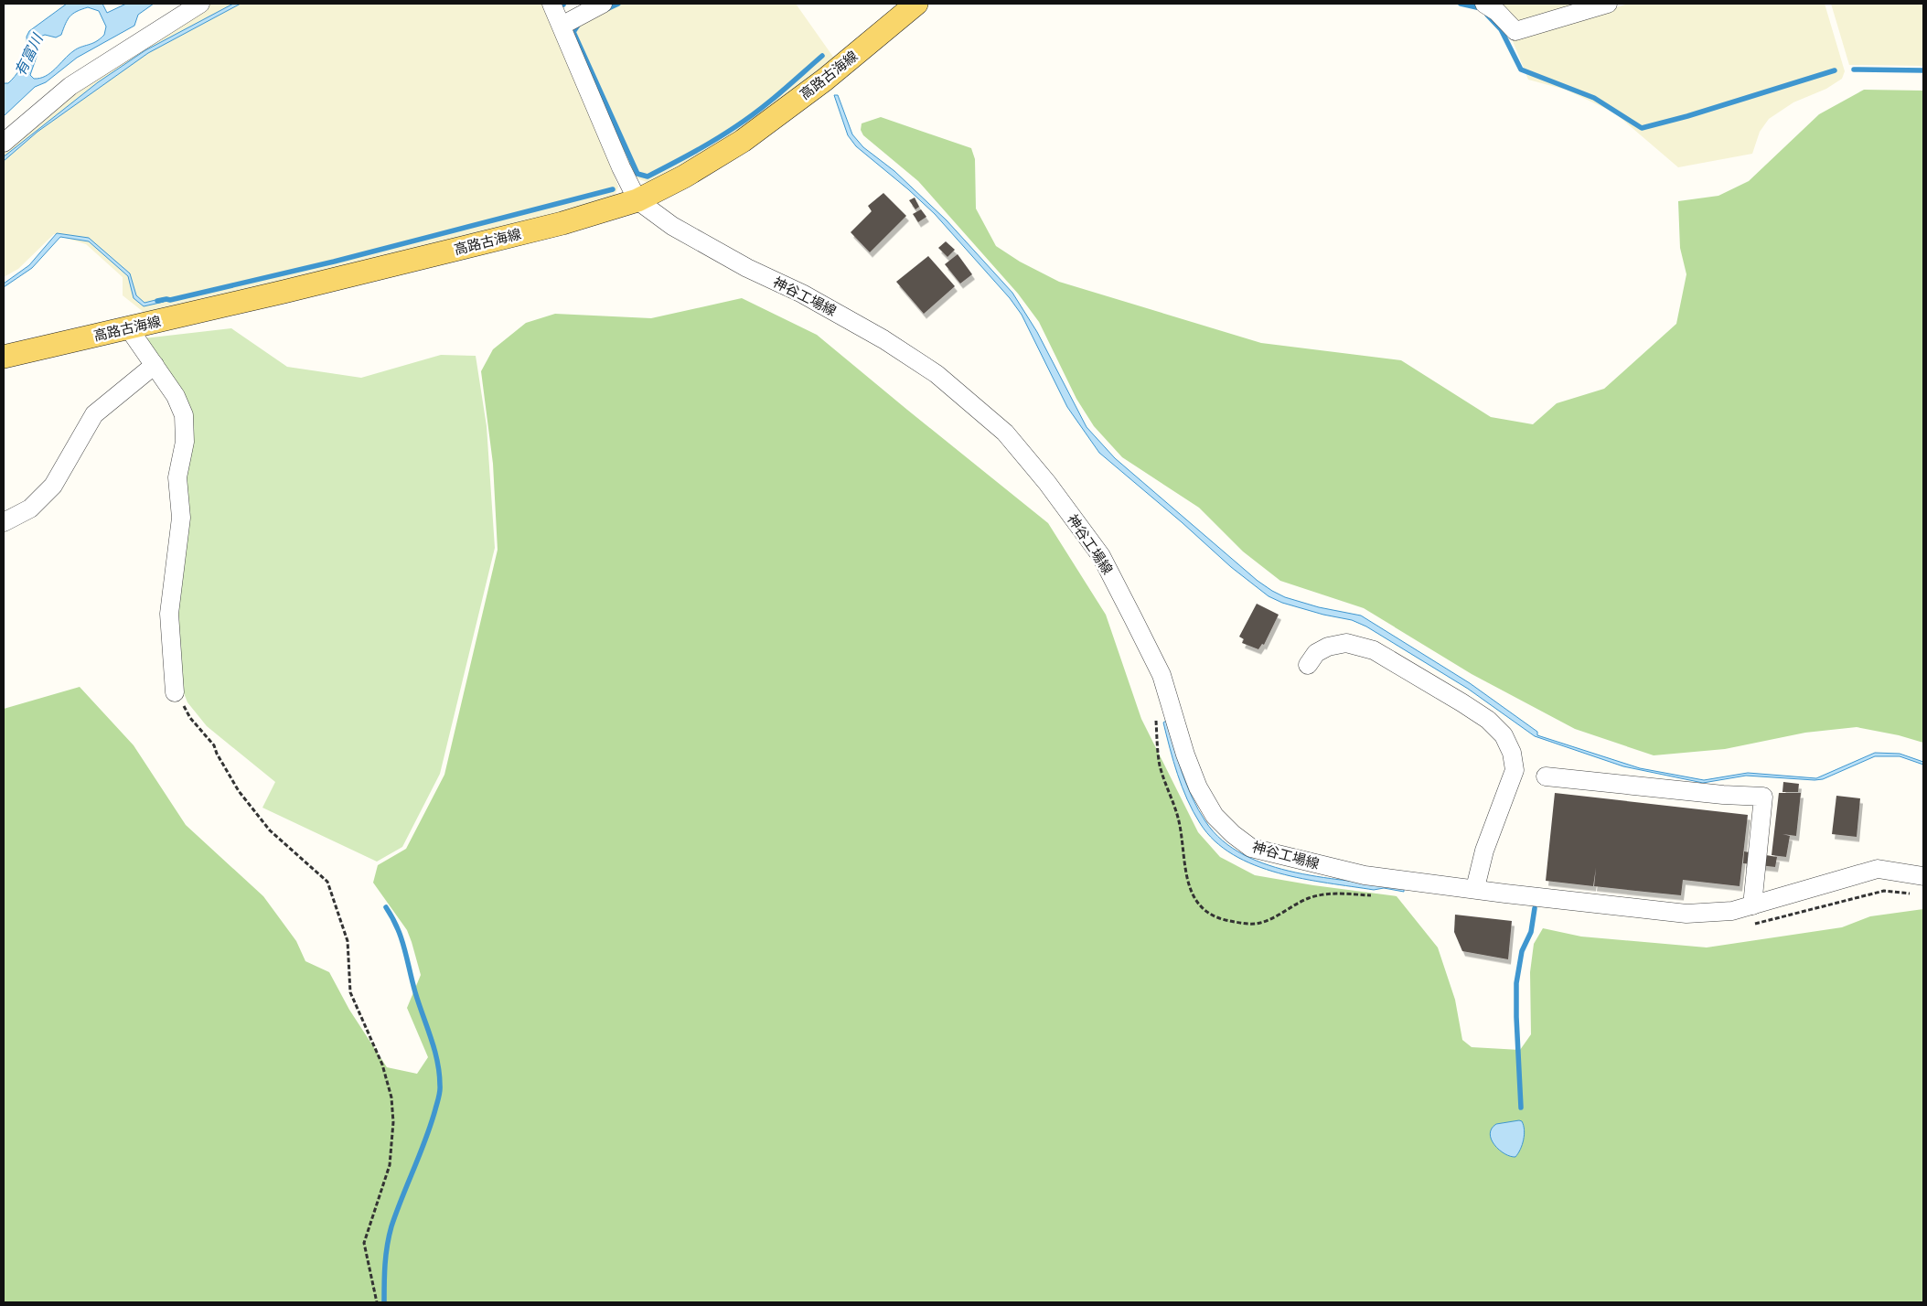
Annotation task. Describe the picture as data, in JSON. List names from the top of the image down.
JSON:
{
  "streets": {
    "main road": ["高路古海線"],
    "street": ["神谷工場線"]
  },
  "crossings": [
    ["高路古海線", "神谷工場線"]
  ],
  "water": ["有富川"]
}
